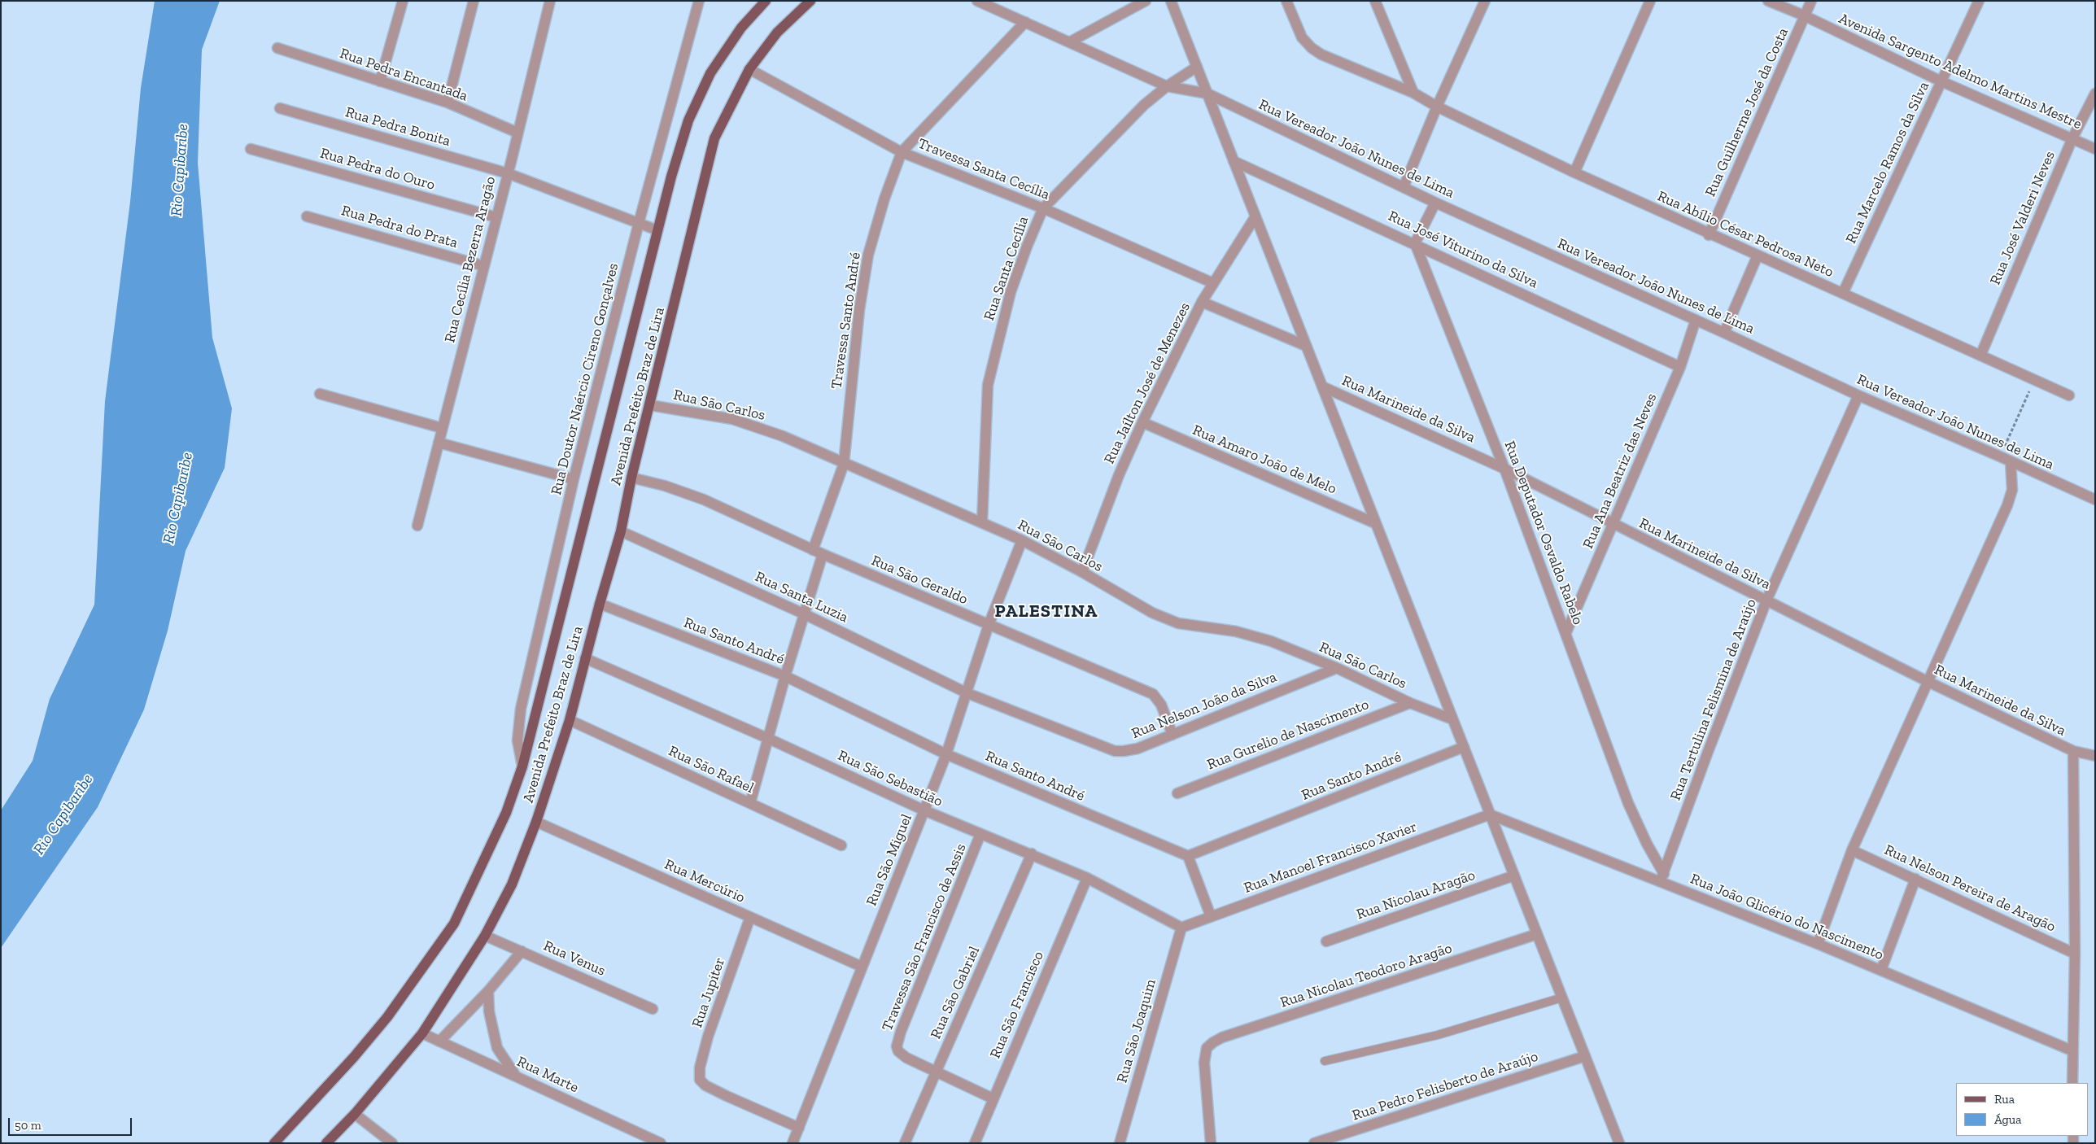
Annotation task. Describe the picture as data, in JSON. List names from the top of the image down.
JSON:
{
  "streets": {
    "main road": ["Avenida Prefeito Braz de Lira"],
    "street": [
      "Avenida Sargento Adelmo Martins Mestre",
      "Rua Pedra Encantada",
      "Rua Guilherme José da Costa",
      "Rua Pedra Bonita",
      "Rua Vereador João Nunes de Lima",
      "Rua Marcelo Ramos da Silva",
      "Rua Pedra do Ouro",
      "Travessa Santa Cecília",
      "Rua José Valderi Neves",
      "Rua Pedra do Prata",
      "Rua Abílio César Pedrosa Neto",
      "Rua José Viturino da Silva",
      "Rua Cecília Bezerra Aragão",
      "Rua Santa Cecília",
      "Travessa Santo André",
      "Rua Doutor Naércio Cireno Gonçalves",
      "Rua Jaílton José de Menezes",
      "Rua São Carlos",
      "Rua Marineide da Silva",
      "Rua Amaro João de Melo",
      "Rua Ana Beatriz das Neves",
      "Rua Deputador Osvaldo Rabelo",
      "Rua São Geraldo",
      "Rua Santa Luzia",
      "Rua Santo André",
      "Rua Tertulina Felismina de Araújo",
      "Rua Nelson João da Silva",
      "Rua Gurelio de Nascimento",
      "Rua São Rafael",
      "Rua São Sebastião",
      "Rua Manoel Francisco Xavier",
      "Rua São Miguel",
      "Rua Mercúrio",
      "Rua Nelson Pereira de Aragão",
      "Rua Nicolau Aragão",
      "Rua João Glicério do Nascimento",
      "Travessa São Francisco de Assis",
      "Rua Venus",
      "Rua Nicolau Teodoro Aragão",
      "Rua Jupiter",
      "Rua São Gabriel",
      "Rua São Francisco",
      "Rua São Joaquim",
      "Rua Marte",
      "Rua Pedro Felisberto de Araújo"
    ]
  },
  "crossings": [
    ["Avenida Sargento Adelmo Martins Mestre", "Rua Guilherme José da Costa"],
    ["Avenida Sargento Adelmo Martins Mestre", "Rua Marcelo Ramos da Silva"],
    ["Avenida Sargento Adelmo Martins Mestre", "Rua José Valderi Neves"],
    ["Rua Pedra Encantada", "Rua Cecília Bezerra Aragão"],
    ["Rua Guilherme José da Costa", "Rua Abílio César Pedrosa Neto"],
    ["Rua Pedra Bonita", "Rua Cecília Bezerra Aragão"],
    ["Rua Pedra Bonita", "Rua Doutor Naércio Cireno Gonçalves"],
    ["Rua Pedra Bonita", "Avenida Prefeito Braz de Lira"],
    ["Rua Vereador João Nunes de Lima", "Rua Ana Beatriz das Neves"],
    ["Rua Vereador João Nunes de Lima", "Rua Tertulina Felismina de Araújo"],
    ["Rua Marcelo Ramos da Silva", "Rua Abílio César Pedrosa Neto"],
    ["Rua Pedra do Ouro", "Rua Cecília Bezerra Aragão"],
    ["Travessa Santa Cecília", "Rua Santa Cecília"],
    ["Travessa Santa Cecília", "Travessa Santo André"],
    ["Travessa Santa Cecília", "Rua Jaílton José de Menezes"],
    ["Travessa Santa Cecília", "Avenida Prefeito Braz de Lira"],
    ["Rua José Valderi Neves", "Rua Abílio César Pedrosa Neto"],
    ["Rua Pedra do Prata", "Rua Cecília Bezerra Aragão"],
    ["Rua José Viturino da Silva", "Rua Ana Beatriz das Neves"],
    ["Rua José Viturino da Silva", "Rua Deputador Osvaldo Rabelo"],
    ["Rua Santa Cecília", "Rua São Carlos"],
    ["Travessa Santo André", "Rua São Carlos"],
    ["Travessa Santo André", "Rua São Geraldo"],
    ["Travessa Santo André", "Rua Santa Luzia"],
    ["Travessa Santo André", "Rua Santo André"],
    ["Travessa Santo André", "Rua São Rafael"],
    ["Travessa Santo André", "Rua São Sebastião"],
    ["Rua Doutor Naércio Cireno Gonçalves", "Avenida Prefeito Braz de Lira"],
    ["Rua Jaílton José de Menezes", "Rua São Carlos"],
    ["Rua Jaílton José de Menezes", "Rua Amaro João de Melo"],
    ["Avenida Prefeito Braz de Lira", "Rua São Carlos"],
    ["Avenida Prefeito Braz de Lira", "Rua São Geraldo"],
    ["Avenida Prefeito Braz de Lira", "Rua Santa Luzia"],
    ["Avenida Prefeito Braz de Lira", "Rua Santo André"],
    ["Avenida Prefeito Braz de Lira", "Rua São Rafael"],
    ["Avenida Prefeito Braz de Lira", "Rua São Sebastião"],
    ["Avenida Prefeito Braz de Lira", "Rua Mercúrio"],
    ["Avenida Prefeito Braz de Lira", "Rua Venus"],
    ["Avenida Prefeito Braz de Lira", "Rua Marte"],
    ["Rua São Carlos", "Rua Nelson João da Silva"],
    ["Rua São Carlos", "Rua Gurelio de Nascimento"],
    ["Rua São Carlos", "Rua São Miguel"],
    ["Rua Marineide da Silva", "Rua Ana Beatriz das Neves"],
    ["Rua Marineide da Silva", "Rua Deputador Osvaldo Rabelo"],
    ["Rua Marineide da Silva", "Rua Tertulina Felismina de Araújo"],
    ["Rua Marineide da Silva", "Rua Nelson Pereira de Aragão"],
    ["Rua Marineide da Silva", "Rua João Glicério do Nascimento"],
    ["Rua Ana Beatriz das Neves", "Rua Deputador Osvaldo Rabelo"],
    ["Rua Deputador Osvaldo Rabelo", "Rua Tertulina Felismina de Araújo"],
    ["Rua Deputador Osvaldo Rabelo", "Rua João Glicério do Nascimento"],
    ["Rua São Geraldo", "Rua Nelson João da Silva"],
    ["Rua São Geraldo", "Rua São Miguel"],
    ["Rua Santa Luzia", "Rua Nelson João da Silva"],
    ["Rua Santa Luzia", "Rua São Miguel"],
    ["Rua Santo André", "Rua São Miguel"],
    ["Rua Tertulina Felismina de Araújo", "Rua João Glicério do Nascimento"],
    ["Rua Nelson João da Silva", "Rua São Miguel"],
    ["Rua São Sebastião", "Rua Manoel Francisco Xavier"],
    ["Rua São Sebastião", "Rua São Miguel"],
    ["Rua São Sebastião", "Travessa São Francisco de Assis"],
    ["Rua São Sebastião", "Rua São Gabriel"],
    ["Rua São Sebastião", "Rua São Francisco"],
    ["Rua São Sebastião", "Rua São Joaquim"],
    ["Rua Manoel Francisco Xavier", "Rua João Glicério do Nascimento"],
    ["Rua Manoel Francisco Xavier", "Rua São Joaquim"],
    ["Rua São Miguel", "Rua Mercúrio"],
    ["Rua São Miguel", "Rua Jupiter"],
    ["Rua Mercúrio", "Rua Jupiter"],
    ["Travessa São Francisco de Assis", "Rua São Gabriel"]
  ],
  "districts": ["PALESTINA"],
  "water": ["Rio Capibaribe"],
  "legend": ["Rua", "Água"],
  "scale_bar": "50 m"
}
